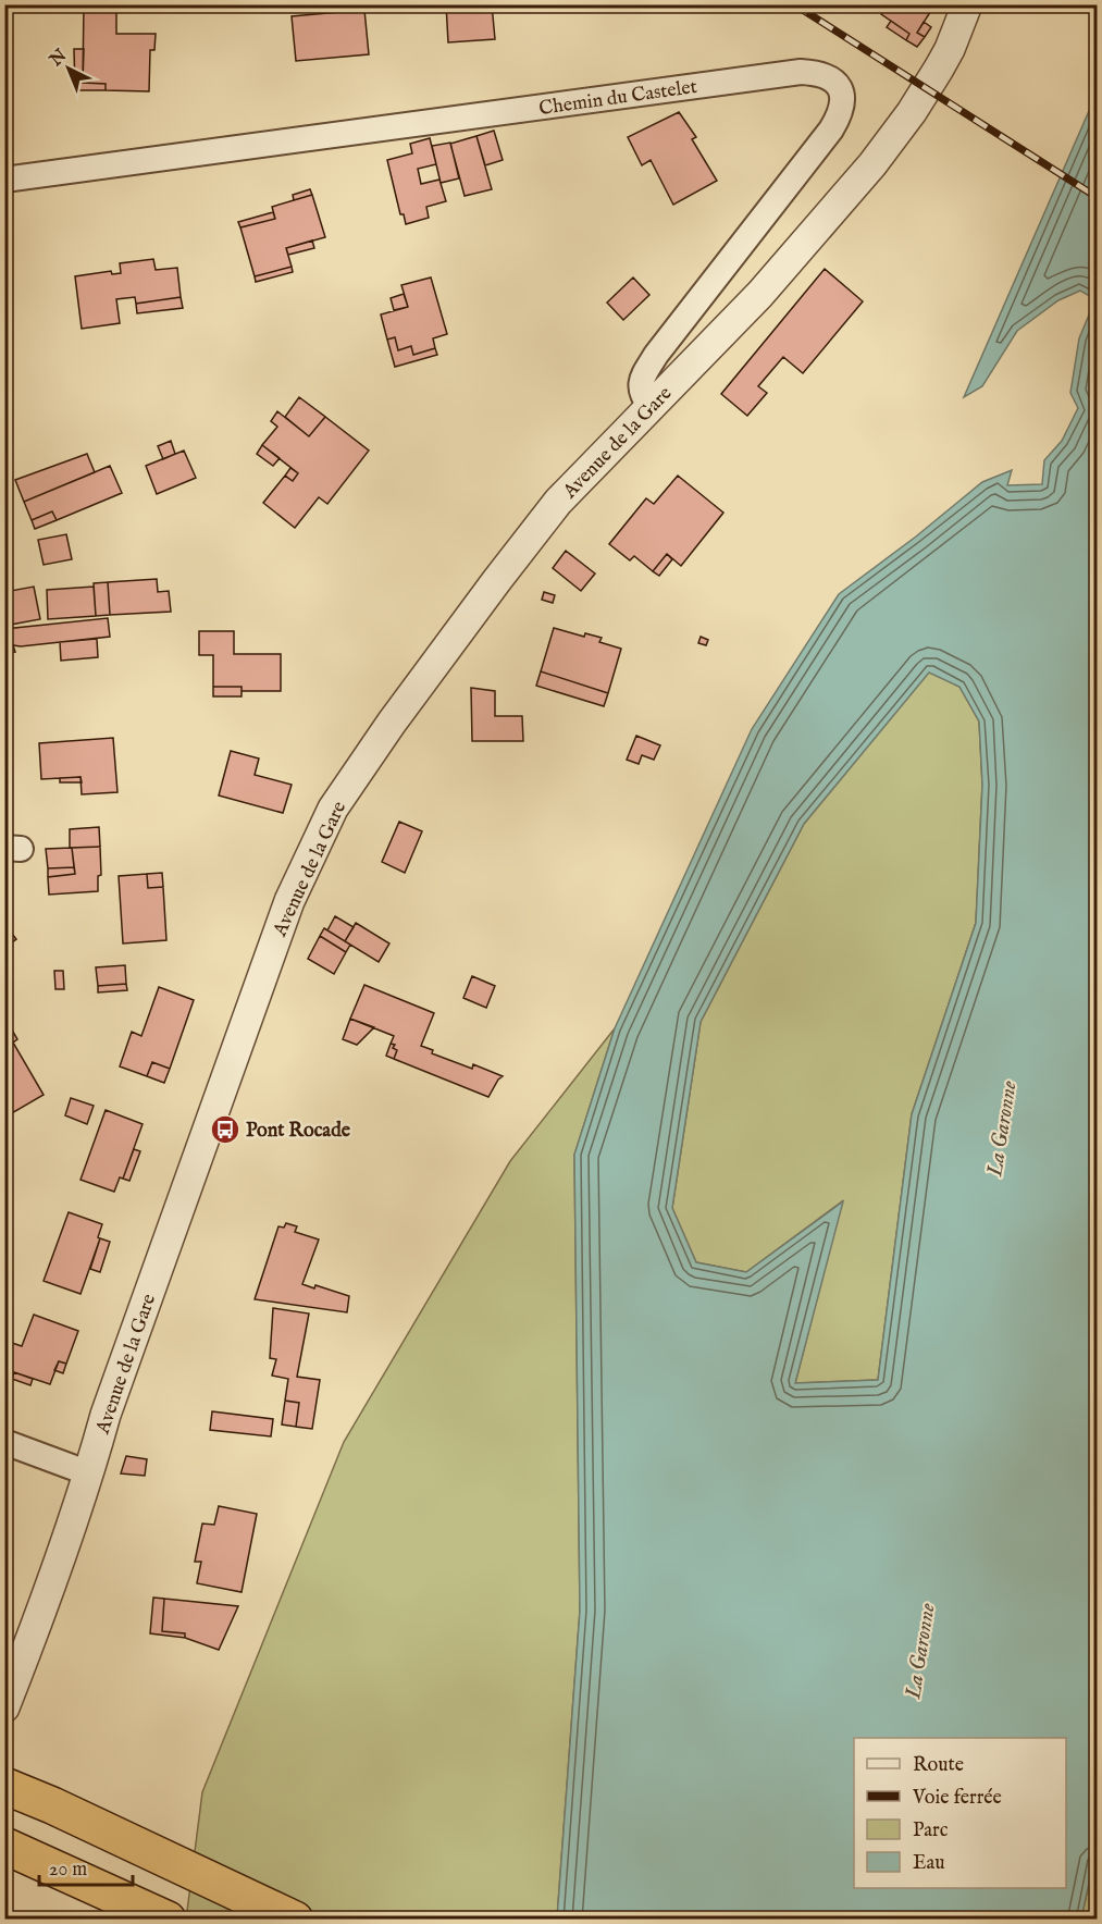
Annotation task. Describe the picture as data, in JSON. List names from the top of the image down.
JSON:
{
  "streets": {
    "street": ["Chemin du Castelet", "Avenue de la Gare"]
  },
  "crossings": [
    ["Chemin du Castelet", "Avenue de la Gare"]
  ],
  "water": ["La Garonne"],
  "places": {
    "bus stop": ["Pont Rocade"]
  },
  "legend": [
    "Route",
    "Voie ferrée",
    "Parc",
    "Eau"
  ],
  "scale_bar": "20 m",
  "north": "top left"
}
